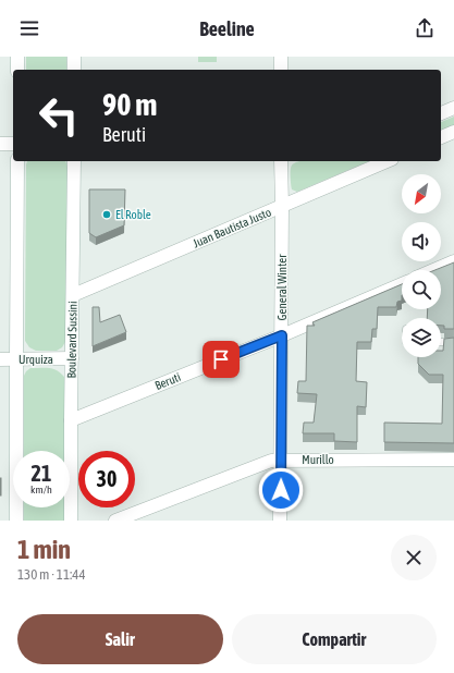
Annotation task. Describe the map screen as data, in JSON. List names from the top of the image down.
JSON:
{
  "streets": {
    "street": [
      "Juan Bautista Justo",
      "General Winter",
      "Boulevard Sussini",
      "Urquiza",
      "Beruti",
      "Murillo"
    ]
  },
  "crossings": [
    ["Juan Bautista Justo", "General Winter"],
    ["Juan Bautista Justo", "Boulevard Sussini"],
    ["General Winter", "Beruti"],
    ["General Winter", "Murillo"],
    ["Boulevard Sussini", "Urquiza"],
    ["Boulevard Sussini", "Beruti"]
  ],
  "places": ["El Roble"],
  "north": "bottom left",
  "page": {
    "header": "Beeline",
    "turn": ["90 m", "Beruti"],
    "speed": "21 km/h",
    "limit": "30",
    "heading": ["1 min", "130 m · 11:44"],
    "buttons": ["Salir", "Compartir"]
  }
}
